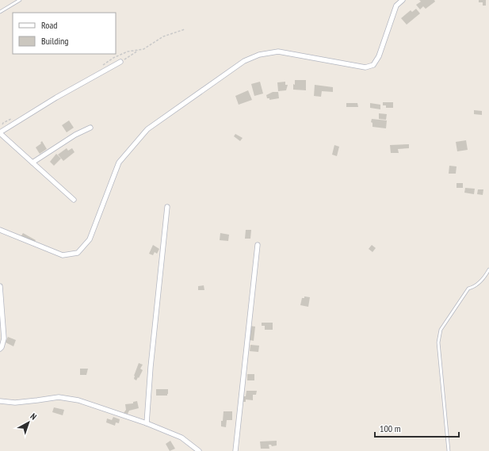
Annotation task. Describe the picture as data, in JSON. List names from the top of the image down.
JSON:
{
  "legend": ["Road", "Building"],
  "scale_bar": "100 m",
  "north": "top right"
}
